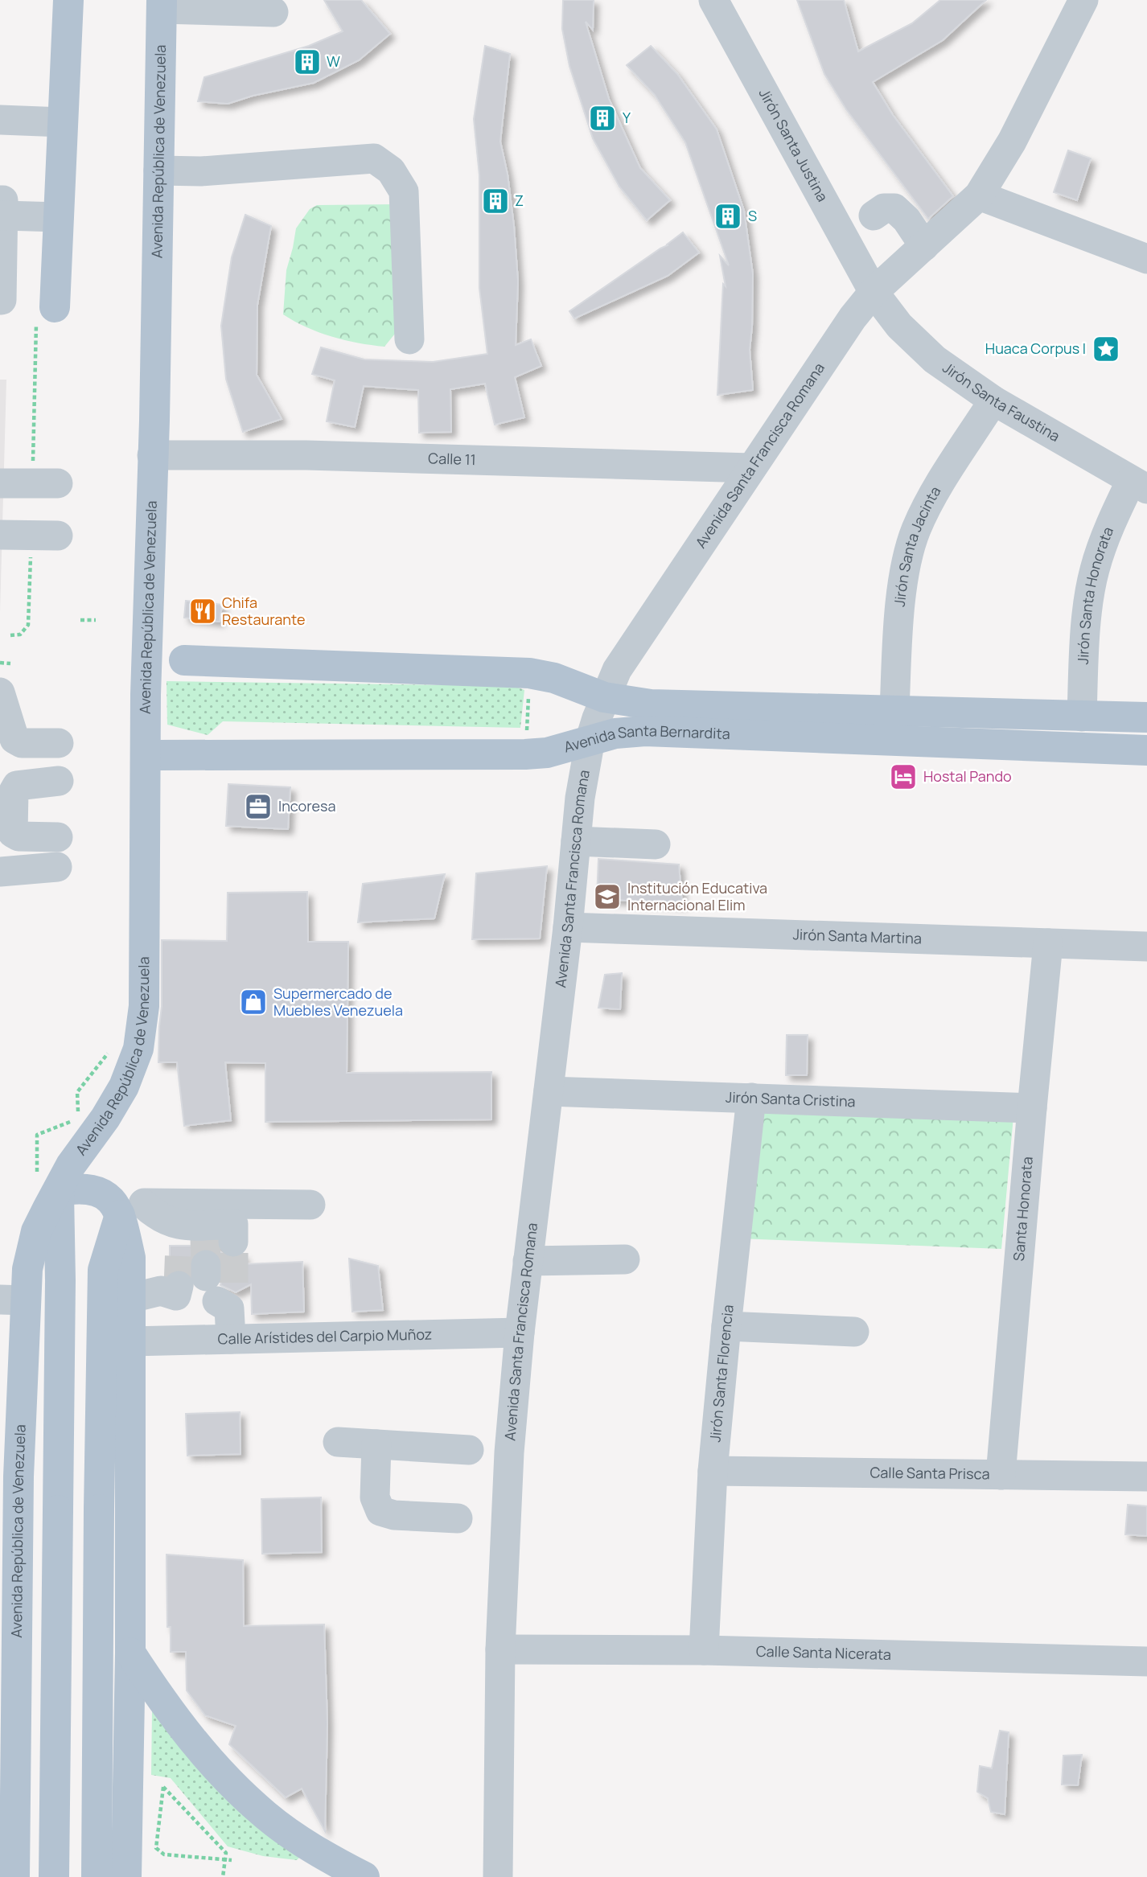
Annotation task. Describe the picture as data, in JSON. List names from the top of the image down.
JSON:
{
  "streets": {
    "main road": ["Avenida República de Venezuela", "Avenida Santa Bernardita"],
    "street": [
      "Jirón Santa Justina",
      "Jirón Santa Faustina",
      "Avenida Santa Francisca Romana",
      "Calle 11",
      "Jirón Santa Jacinta",
      "Jirón Santa Honorata",
      "Jirón Santa Martina",
      "Jirón Santa Cristina",
      "Santa Honorata",
      "Calle Arístides del Carpio Muñoz",
      "Jirón Santa Florencia",
      "Calle Santa Prisca",
      "Calle Santa Nicerata"
    ]
  },
  "crossings": [
    ["Jirón Santa Justina", "Jirón Santa Faustina"],
    ["Jirón Santa Justina", "Avenida Santa Francisca Romana"],
    ["Avenida República de Venezuela", "Calle 11"],
    ["Avenida República de Venezuela", "Avenida Santa Bernardita"],
    ["Jirón Santa Faustina", "Avenida Santa Francisca Romana"],
    ["Jirón Santa Faustina", "Jirón Santa Jacinta"],
    ["Jirón Santa Faustina", "Jirón Santa Honorata"],
    ["Avenida Santa Francisca Romana", "Calle 11"],
    ["Avenida Santa Francisca Romana", "Avenida Santa Bernardita"],
    ["Avenida Santa Francisca Romana", "Jirón Santa Martina"],
    ["Avenida Santa Francisca Romana", "Jirón Santa Cristina"],
    ["Avenida Santa Francisca Romana", "Calle Arístides del Carpio Muñoz"],
    ["Avenida Santa Francisca Romana", "Calle Santa Nicerata"],
    ["Jirón Santa Jacinta", "Avenida Santa Bernardita"],
    ["Jirón Santa Honorata", "Avenida Santa Bernardita"],
    ["Jirón Santa Martina", "Santa Honorata"],
    ["Jirón Santa Cristina", "Santa Honorata"],
    ["Jirón Santa Cristina", "Jirón Santa Florencia"],
    ["Santa Honorata", "Calle Santa Prisca"],
    ["Jirón Santa Florencia", "Calle Santa Prisca"],
    ["Jirón Santa Florencia", "Calle Santa Nicerata"]
  ],
  "places": {
    "building": [
      "W",
      "Y",
      "Z",
      "S"
    ],
    "place": ["Huaca Corpus I"],
    "restaurant": ["Chifa Restaurante"],
    "hotel": ["Hostal Pando"],
    "office": ["Incoresa"],
    "school or university": ["Institución Educativa Internacional Elim"],
    "shop": ["Supermercado de Muebles Venezuela"]
  }
}
